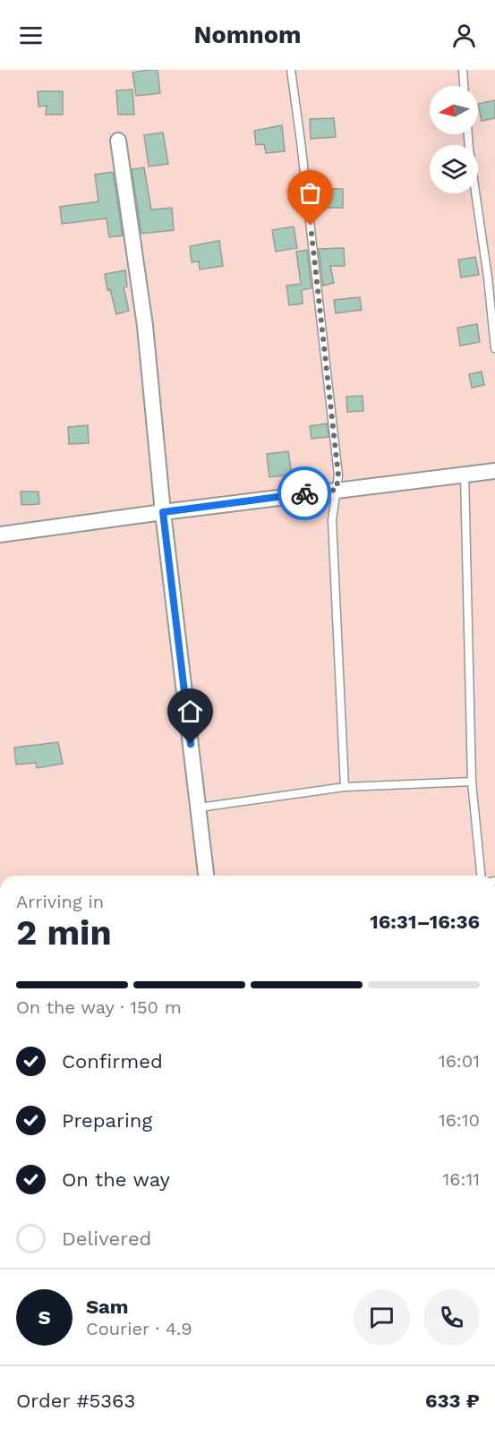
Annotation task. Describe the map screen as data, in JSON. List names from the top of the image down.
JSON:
{
  "north": "left",
  "page": {
    "header": "Nomnom",
    "heading": ["2 min", "Arriving in", "16:31–16:36"],
    "panel": [
      "Sam",
      "Courier · 4.9",
      "Order #5363",
      "633 ₽"
    ],
    "bar": "On the way · 150 m",
    "list": [
      ["Confirmed", "16:01"],
      ["Preparing", "16:10"],
      ["On the way", "16:11"],
      "Delivered"
    ],
    "round": "S"
  }
}
